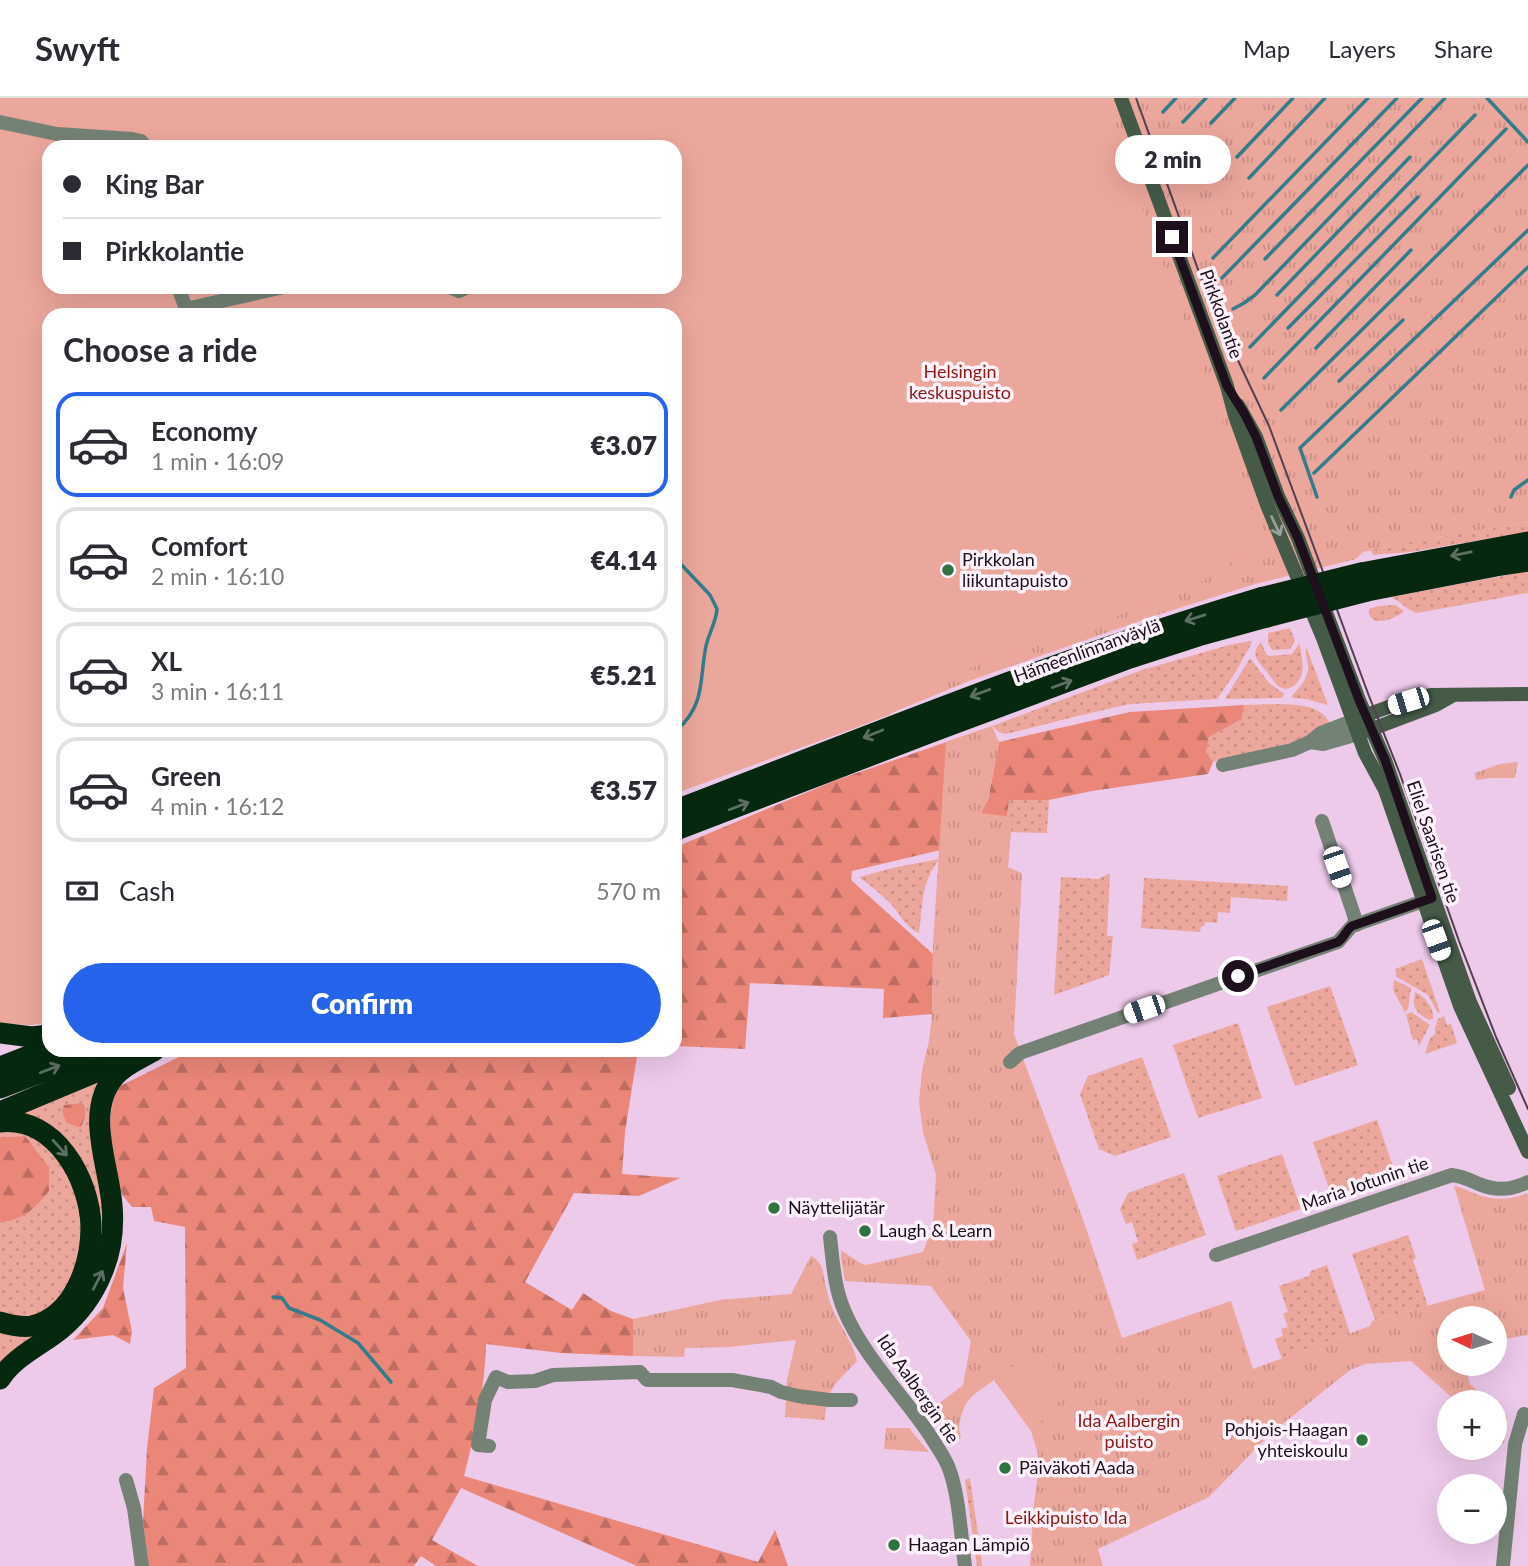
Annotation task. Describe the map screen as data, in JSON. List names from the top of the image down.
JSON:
{
  "streets": {
    "highway": ["Hämeenlinnanväylä"],
    "main road": ["Pirkkolantie", "Eliel Saarisen tie"],
    "street": ["Maria Jotunin tie", "Ida Aalbergin tie"]
  },
  "crossings": [
    ["Pirkkolantie", "Eliel Saarisen tie"]
  ],
  "parks": ["Helsingin keskuspuisto", "Ida Aalbergin puisto", "Leikkipuisto Ida"],
  "places": [
    "Pirkkolan liikuntapuisto",
    "Näyttelijätär",
    "Laugh & Learn",
    "Pohjois-Haagan yhteiskoulu",
    "Päiväkoti Aada",
    "Haagan Lämpiö"
  ],
  "north": "left",
  "page": {
    "header": "Swyft",
    "nav": ["Map", "Layers", "Share"],
    "bubble": "2 min",
    "banner": ["King Bar", "Pirkkolantie"],
    "heading": "Choose a ride",
    "list": [
      {
        "name": "Economy",
        "note": "1 min · 16:09",
        "value": "€3.07"
      },
      {
        "name": "Comfort",
        "note": "2 min · 16:10",
        "value": "€4.14"
      },
      {
        "name": "XL",
        "note": "3 min · 16:11",
        "value": "€5.21"
      },
      {
        "name": "Green",
        "note": "4 min · 16:12",
        "value": "€3.57"
      }
    ],
    "pay": ["Cash", "570 m"],
    "buttons": "Confirm",
    "map_buttons": ["+", "−"]
  }
}
